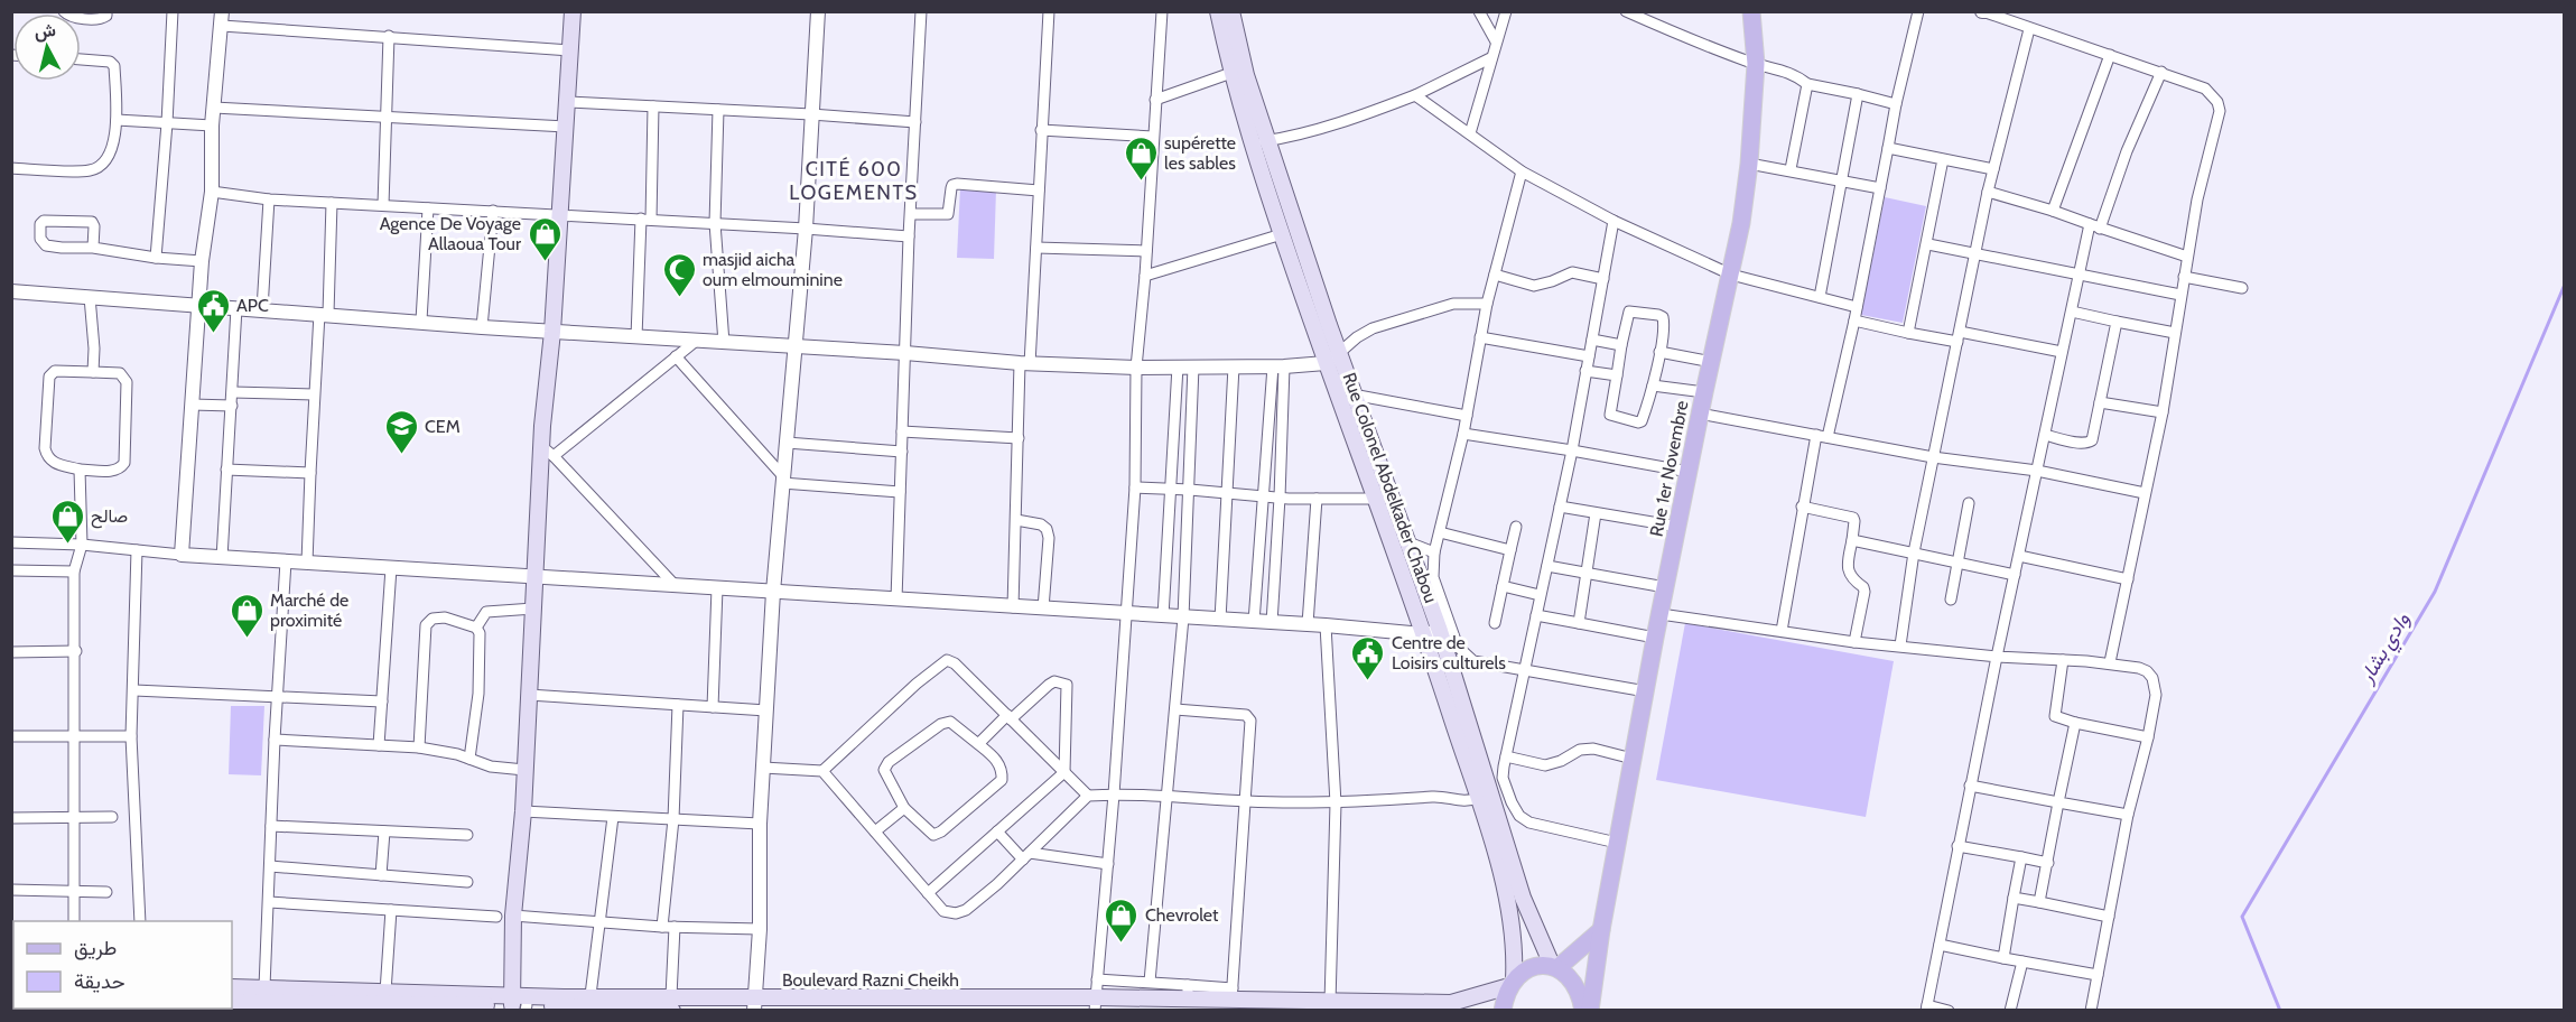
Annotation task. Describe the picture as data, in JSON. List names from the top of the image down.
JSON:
{
  "streets": {
    "main road": ["Rue 1er Novembre", "Rue Colonel Abdelkader Chabou", "Boulevard Razni Cheikh"]
  },
  "crossings": [
    ["Rue Colonel Abdelkader Chabou", "Boulevard Razni Cheikh"]
  ],
  "districts": ["CITÉ 600 LOGEMENTS"],
  "water": ["وادي بشار"],
  "places": {
    "shop": [
      "supérette les sables",
      "Agence De Voyage Allaoua Tour",
      "صالح",
      "Marché de proximité",
      "Chevrolet"
    ],
    "mosque": ["masjid aicha oum elmouminine"],
    "public building": ["APC", "Centre de Loisirs culturels"],
    "school or university": ["CEM"]
  },
  "legend": ["طريق", "حديقة"],
  "north": "top"
}
